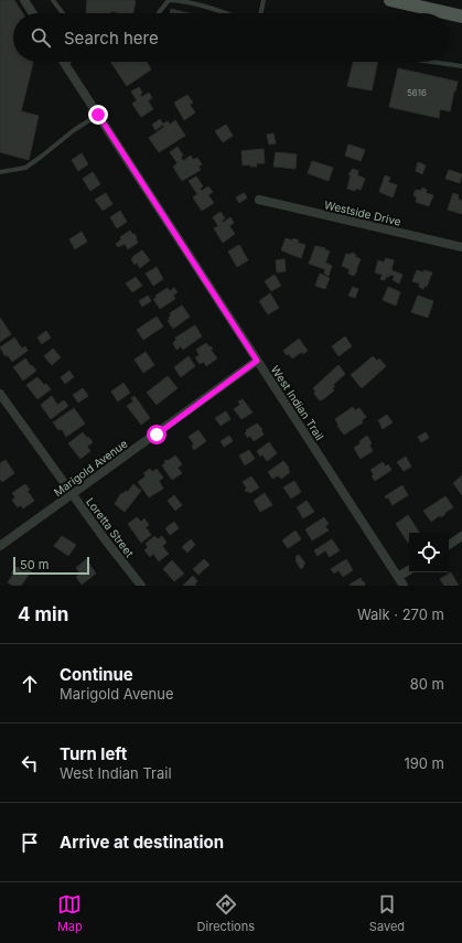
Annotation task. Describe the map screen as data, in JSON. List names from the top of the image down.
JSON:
{
  "streets": {
    "street": [
      "Westside Drive",
      "West Indian Trail",
      "Marigold Avenue",
      "Loretta Street"
    ]
  },
  "crossings": [
    ["West Indian Trail", "Marigold Avenue"],
    ["Marigold Avenue", "Loretta Street"]
  ],
  "house_numbers": ["5616"],
  "scale_bar": "50 m",
  "page": {
    "search": "Search here",
    "scale": "50 m",
    "heading": ["4 min", "Walk · 270 m"],
    "list": [
      ["Continue", "Marigold Avenue", "80 m"],
      ["Turn left", "West Indian Trail", "190 m"],
      "Arrive at destination"
    ],
    "nav": ["Map", "Directions", "Saved"]
  }
}
